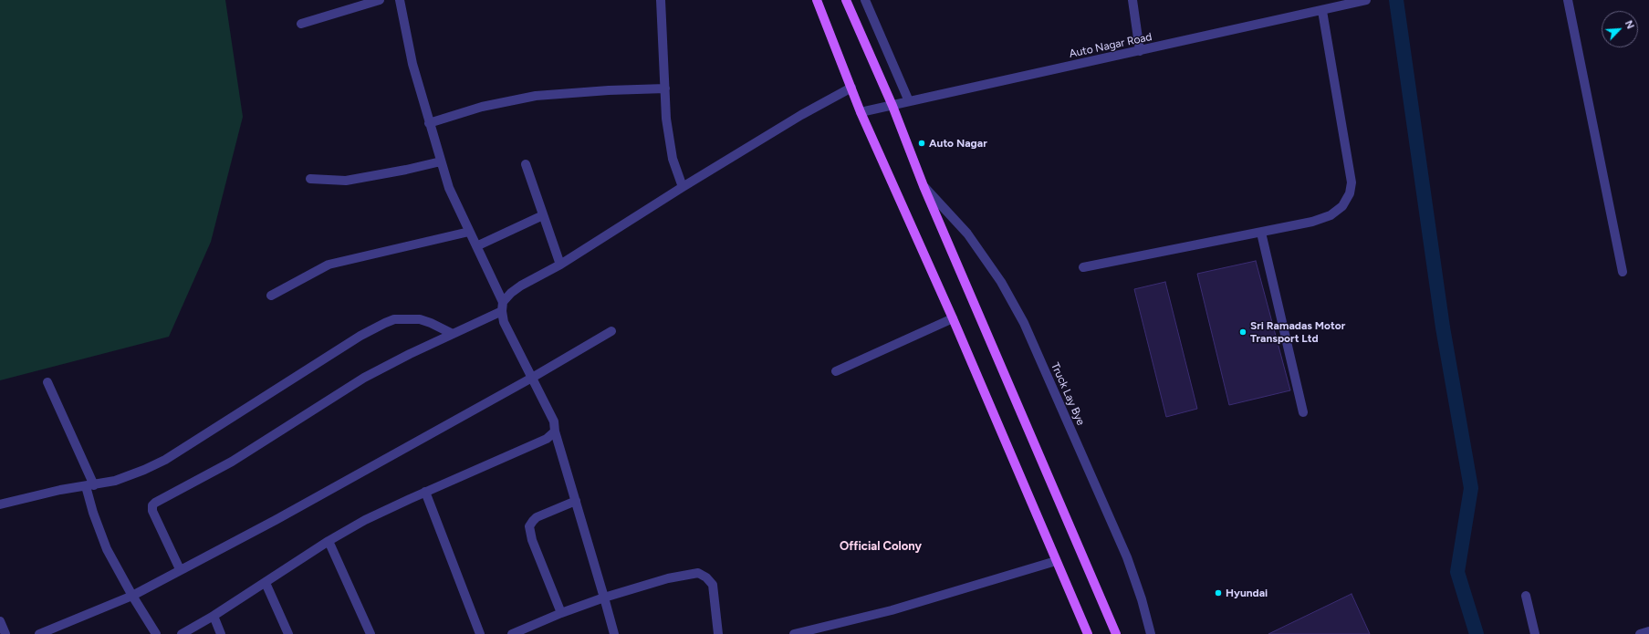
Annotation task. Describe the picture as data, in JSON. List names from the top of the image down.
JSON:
{
  "streets": {
    "street": ["Auto Nagar Road", "Truck Lay Bye"]
  },
  "districts": ["Official Colony"],
  "places": ["Auto Nagar", "Sri Ramadas Motor Transport Ltd", "Hyundai"],
  "north": "top right"
}
